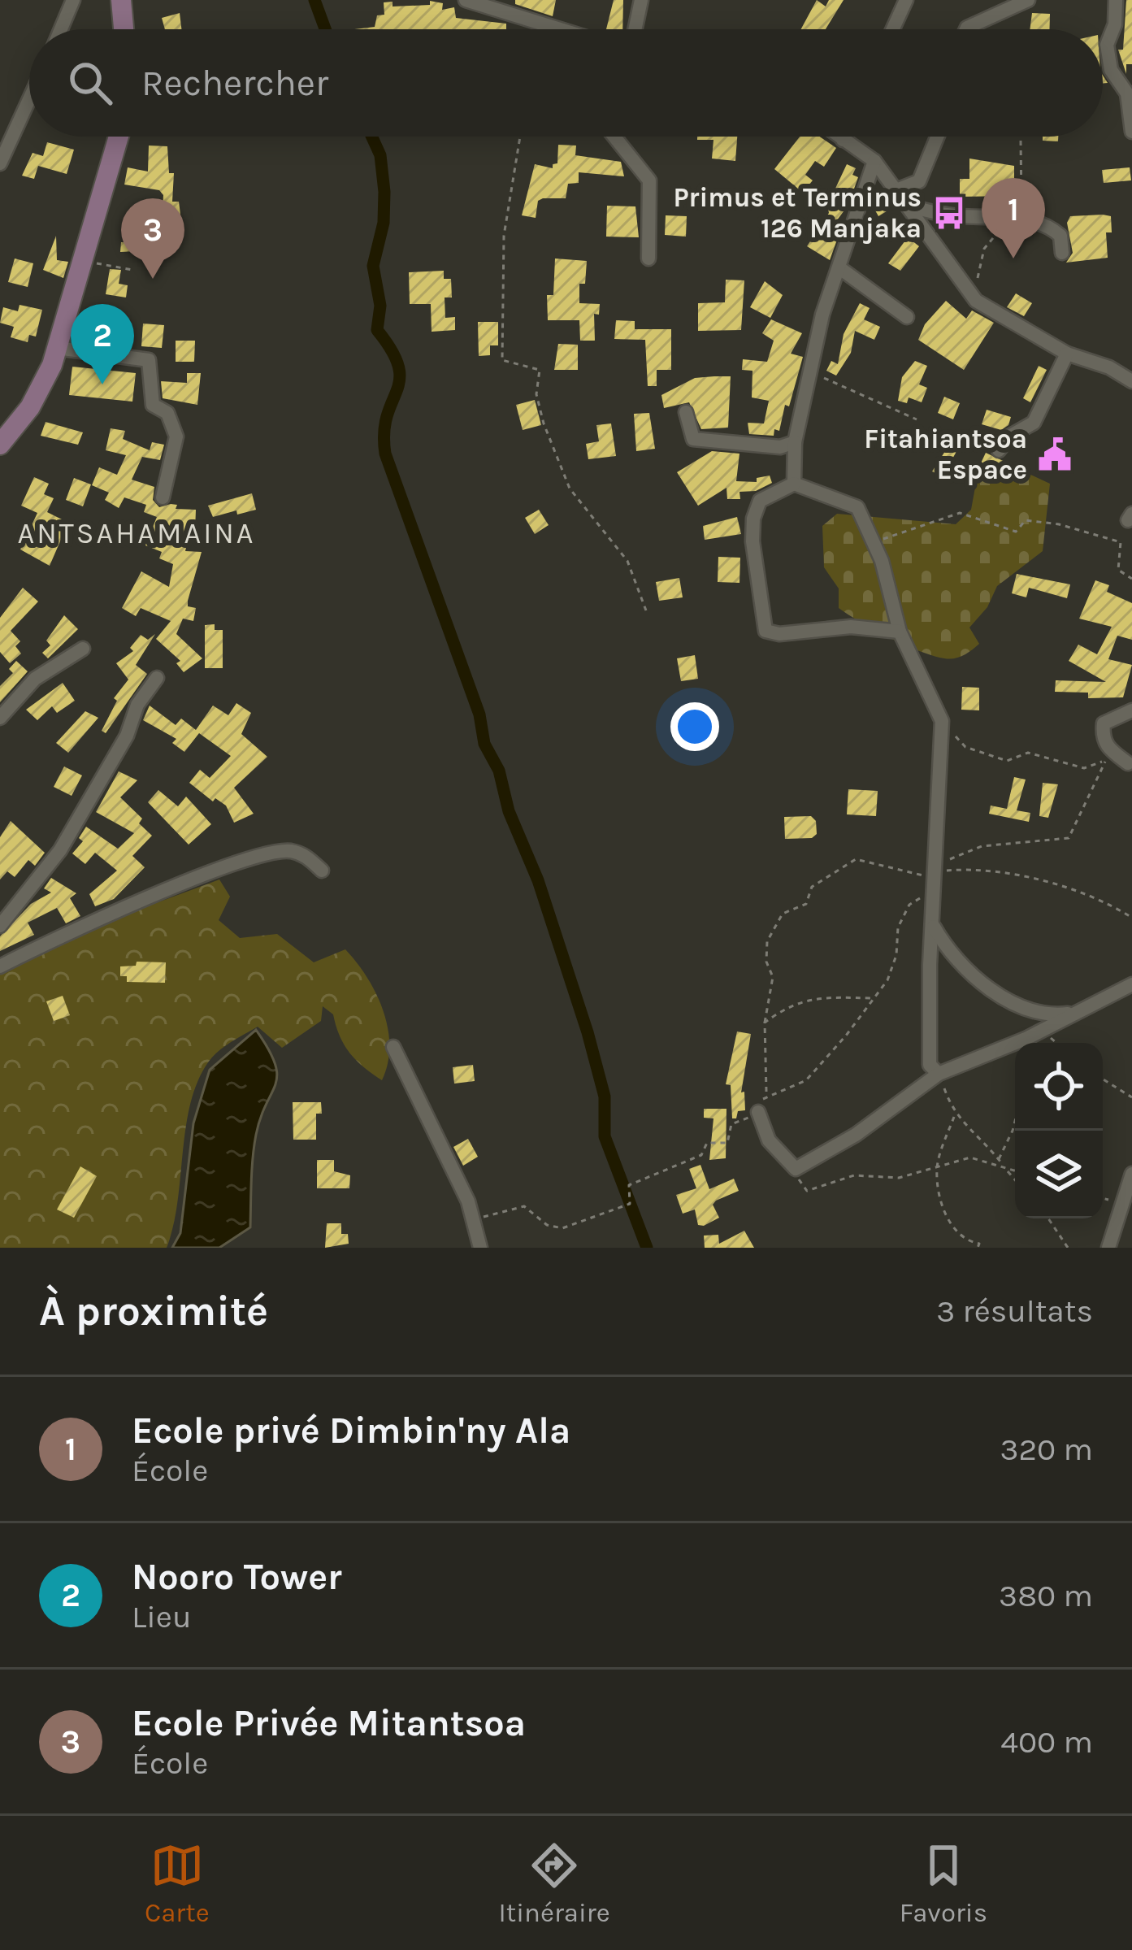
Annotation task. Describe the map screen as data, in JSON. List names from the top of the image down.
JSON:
{
  "districts": ["ANTSAHAMAINA"],
  "places": {
    "bus stop": ["Primus et Terminus 126 Manjaka"],
    "public building": ["Fitahiantsoa Espace"]
  },
  "page": {
    "search": "Rechercher",
    "pins": ["1", "3", "2"],
    "heading": ["À proximité", "3 résultats"],
    "list": [
      {
        "mark": "1",
        "name": "Ecole privé Dimbin'ny Ala",
        "note": "École",
        "value": "320 m"
      },
      {
        "mark": "2",
        "name": "Nooro Tower",
        "note": "Lieu",
        "value": "380 m"
      },
      {
        "mark": "3",
        "name": "Ecole Privée Mitantsoa",
        "note": "École",
        "value": "400 m"
      }
    ],
    "nav": ["Carte", "Itinéraire", "Favoris"]
  }
}
